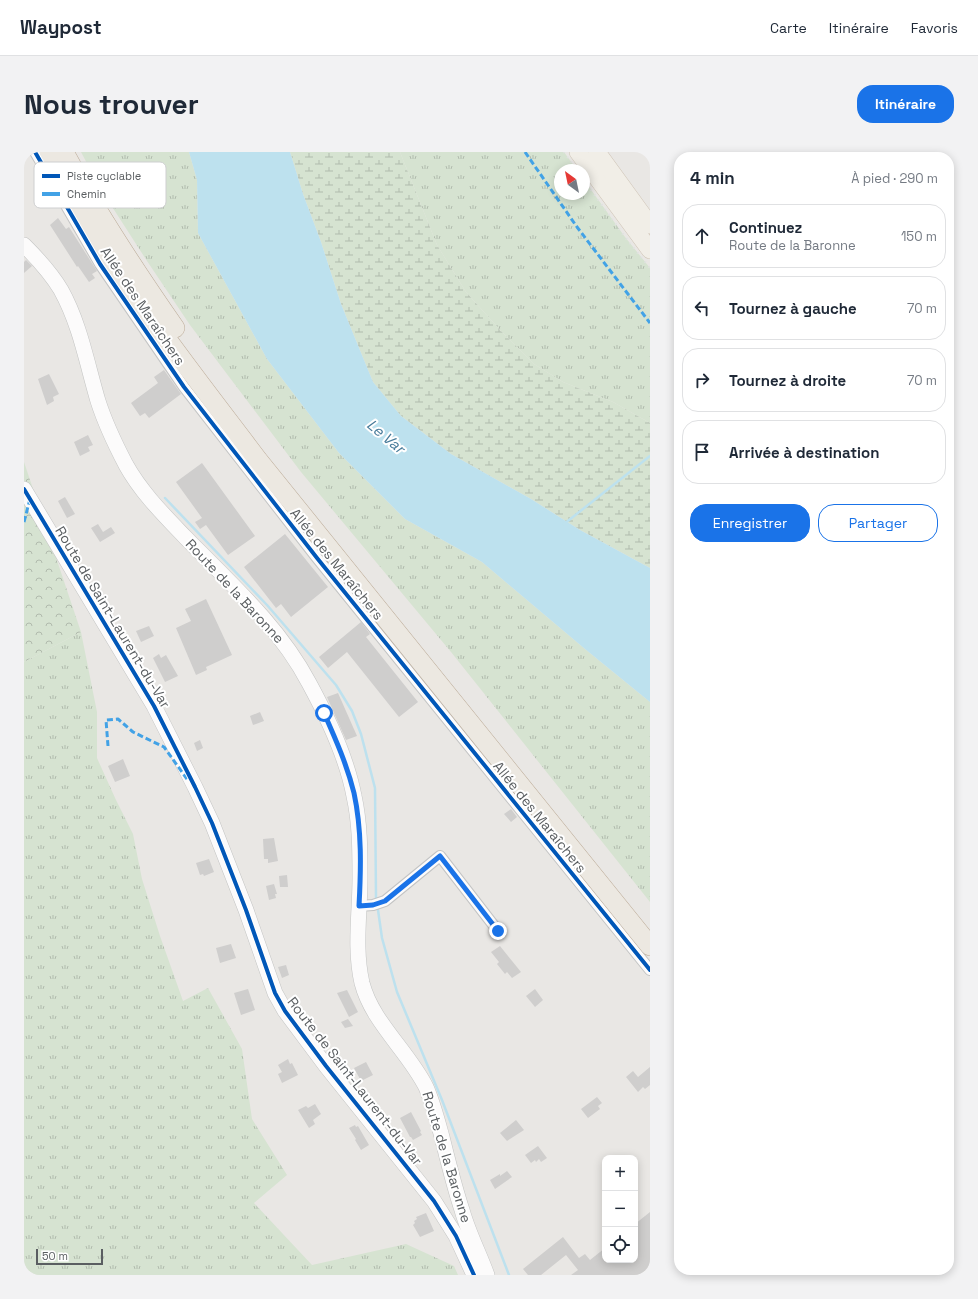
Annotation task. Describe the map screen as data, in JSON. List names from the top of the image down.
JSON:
{
  "streets": {
    "main road": ["Route de la Baronne", "Route de Saint-Laurent-du-Var"],
    "street": ["Allée des Maraîchers"]
  },
  "water": ["Le Var"],
  "legend": ["Piste cyclable", "Chemin"],
  "scale_bar": "50 m",
  "north": "top left",
  "page": {
    "header": "Waypost",
    "nav": ["Carte", "Itinéraire", "Favoris"],
    "buttons": [
      "Itinéraire",
      ["Enregistrer", "Partager"]
    ],
    "title": "Nous trouver",
    "heading": ["4 min", "À pied · 290 m"],
    "list": [
      ["Continuez", "Route de la Baronne", "150 m"],
      ["Tournez à gauche", "70 m"],
      ["Tournez à droite", "70 m"],
      "Arrivée à destination"
    ],
    "map_buttons": ["+", "−"],
    "scale": "50 m"
  }
}
